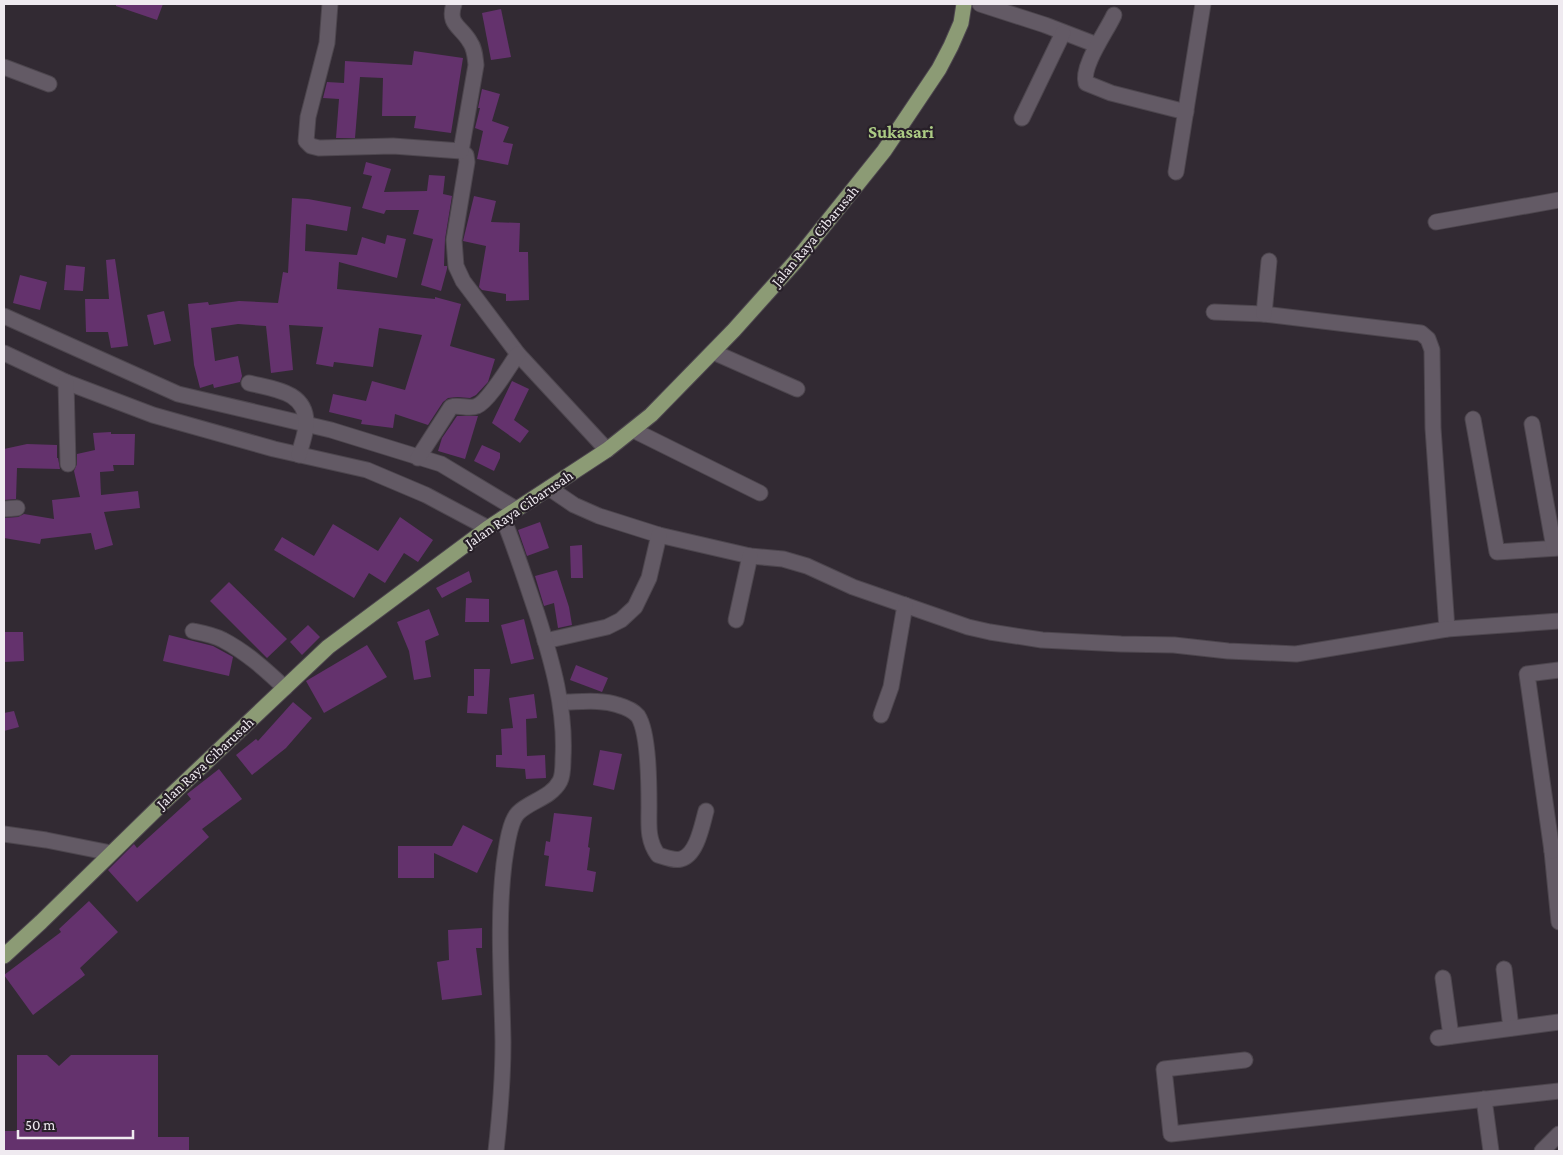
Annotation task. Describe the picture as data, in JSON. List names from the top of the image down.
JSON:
{
  "streets": {
    "main road": ["Jalan Raya Cibarusah"]
  },
  "districts": ["Sukasari"],
  "scale_bar": "50 m"
}
